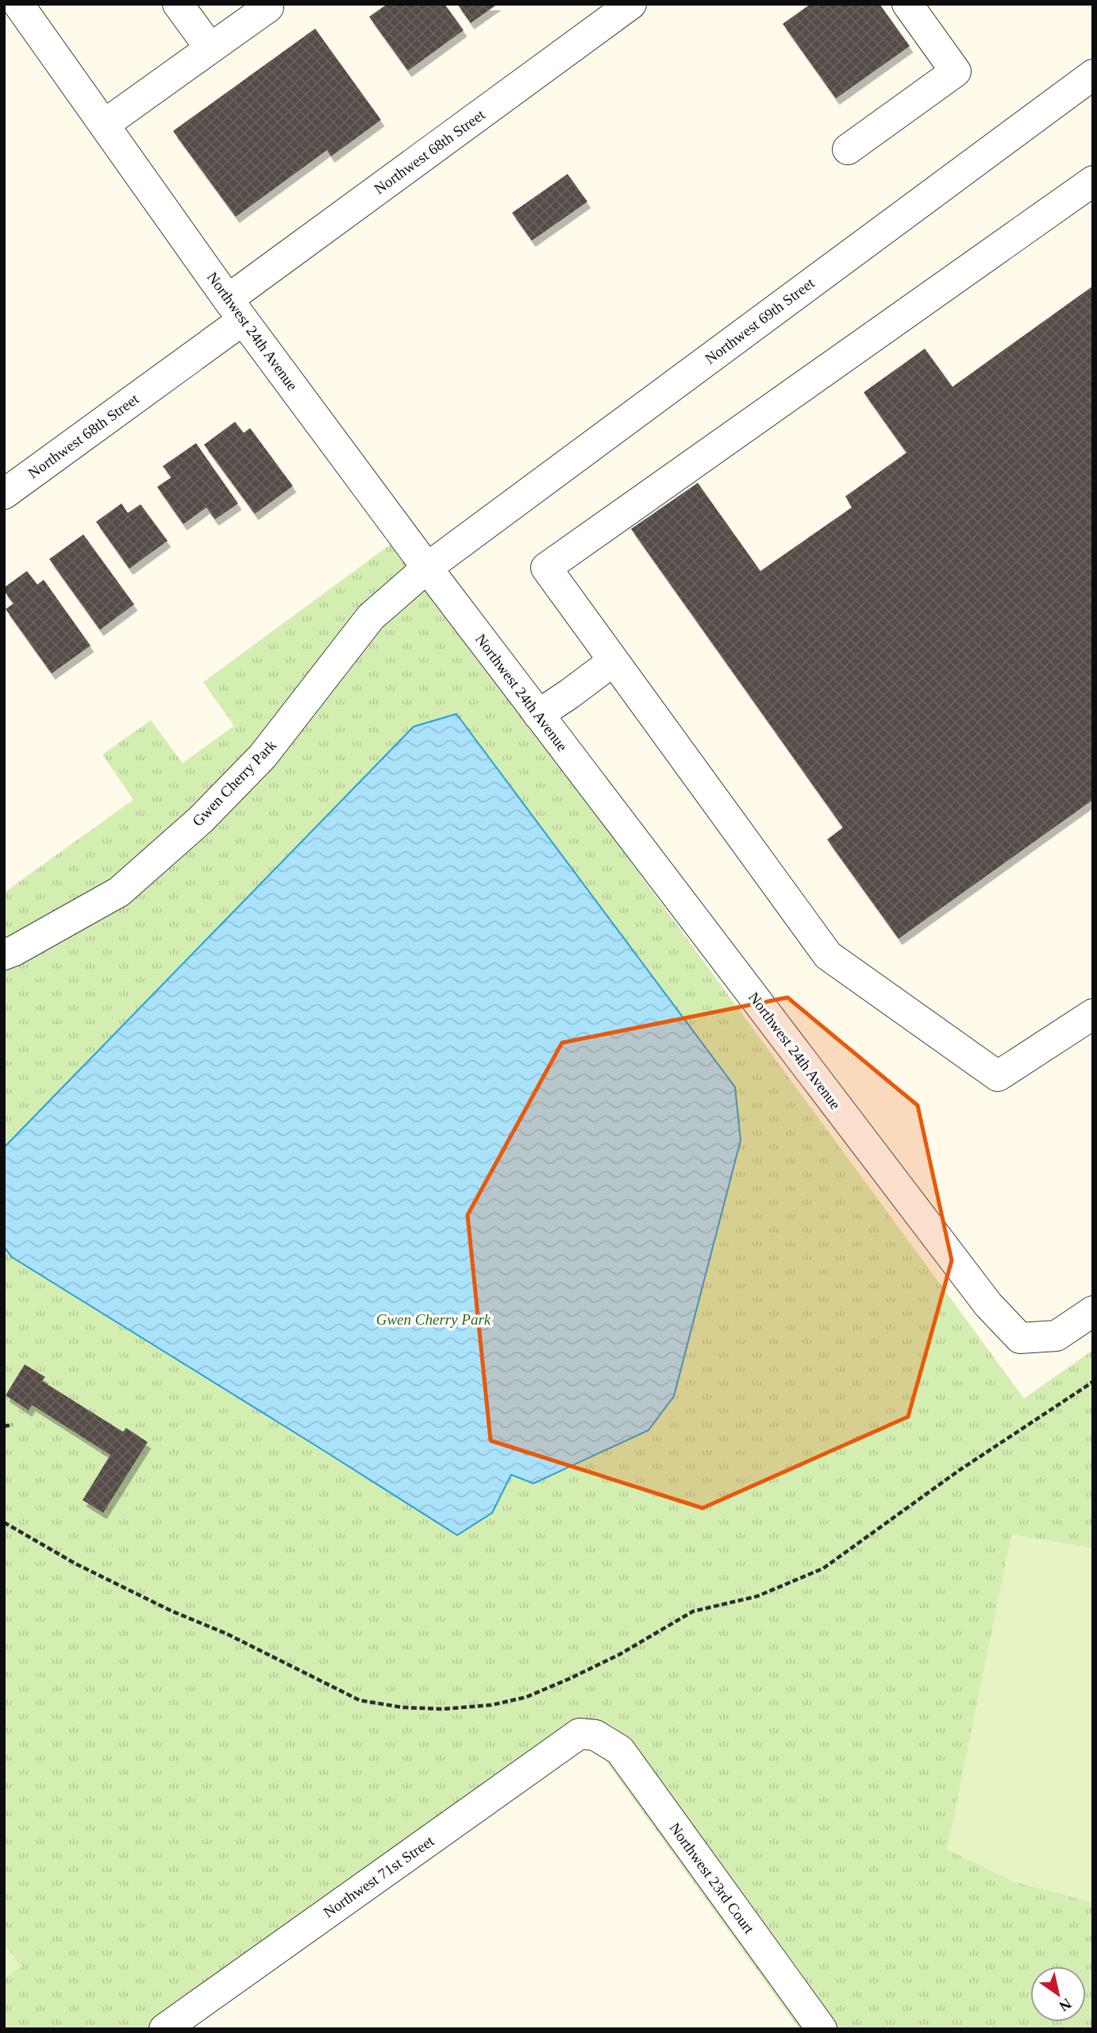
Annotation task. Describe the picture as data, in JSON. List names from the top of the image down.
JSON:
{
  "streets": {
    "street": [
      "Northwest 68th Street",
      "Northwest 69th Street",
      "Northwest 24th Avenue",
      "Gwen Cherry Park",
      "Northwest 71st Street",
      "Northwest 23rd Court"
    ]
  },
  "crossings": [
    ["Northwest 68th Street", "Northwest 24th Avenue"],
    ["Northwest 69th Street", "Northwest 24th Avenue"],
    ["Northwest 69th Street", "Gwen Cherry Park"],
    ["Northwest 24th Avenue", "Gwen Cherry Park"],
    ["Northwest 71st Street", "Northwest 23rd Court"]
  ],
  "parks": ["Gwen Cherry Park"],
  "north": "bottom right"
}
